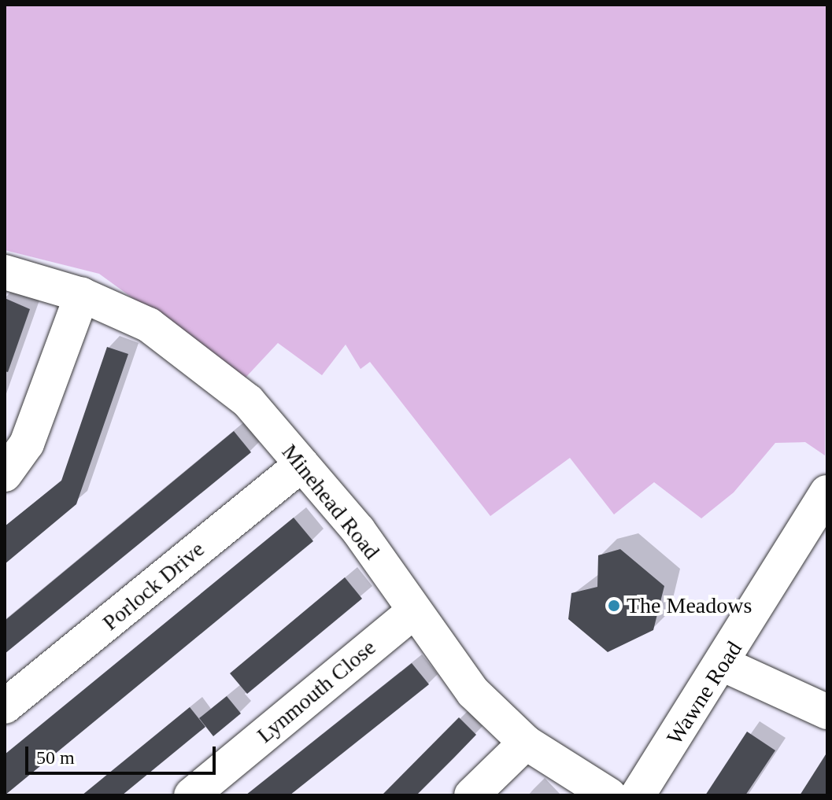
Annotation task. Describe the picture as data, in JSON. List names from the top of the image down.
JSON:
{
  "streets": {
    "street": [
      "Minehead Road",
      "Porlock Drive",
      "Lynmouth Close",
      "Wawne Road"
    ]
  },
  "crossings": [
    ["Minehead Road", "Porlock Drive"],
    ["Minehead Road", "Lynmouth Close"]
  ],
  "places": ["The Meadows"],
  "scale_bar": "50 m"
}
